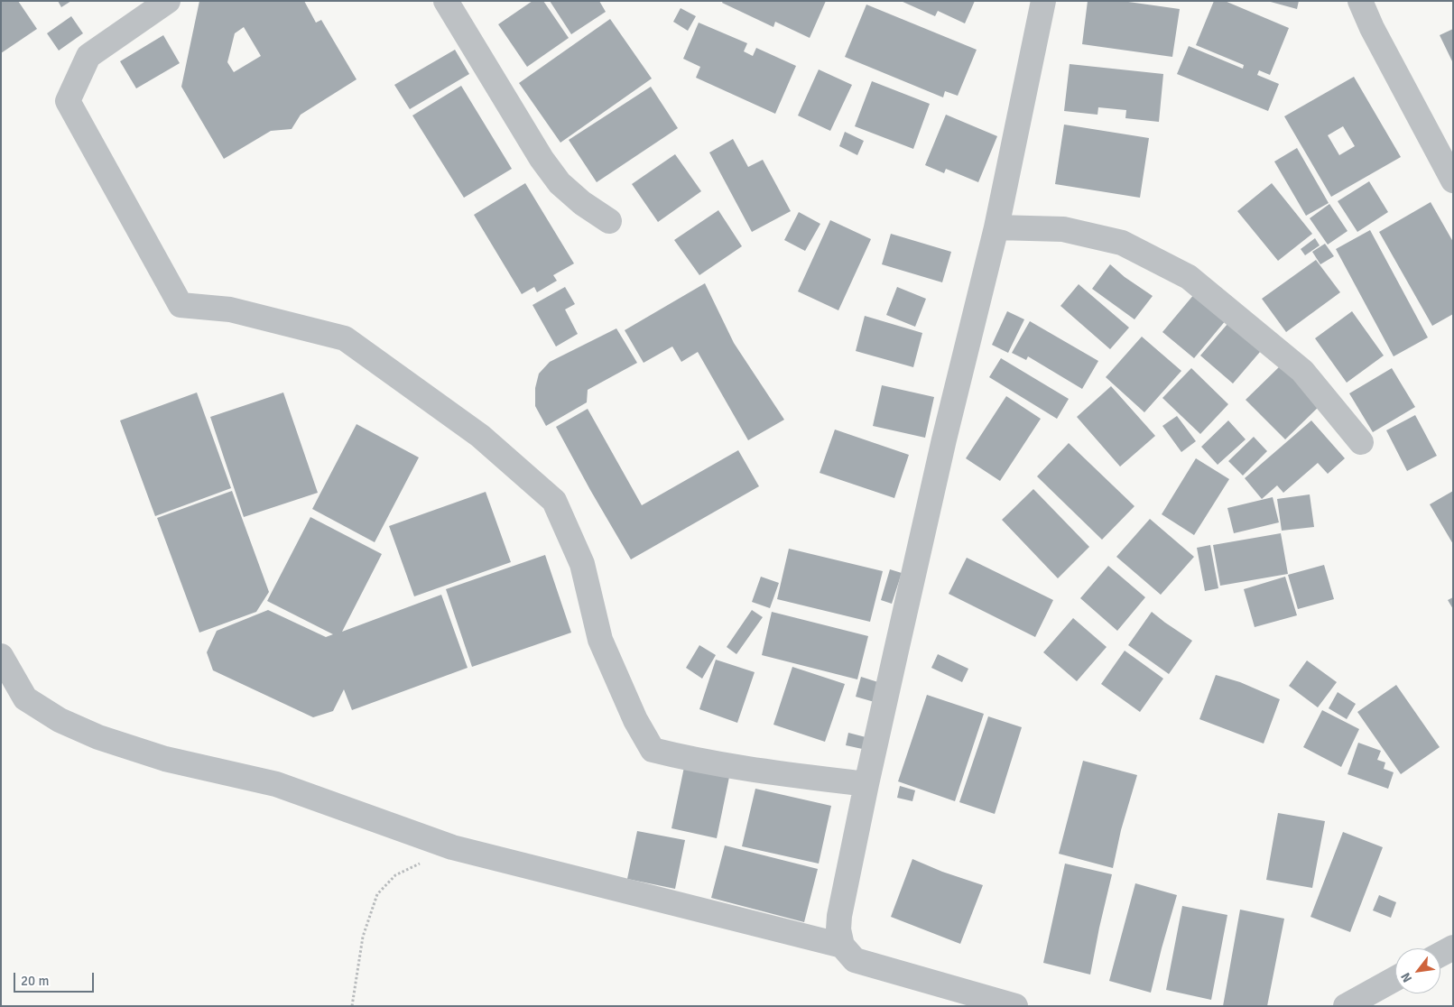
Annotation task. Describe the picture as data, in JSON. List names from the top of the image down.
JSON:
{
  "scale_bar": "20 m",
  "north": "bottom left"
}
